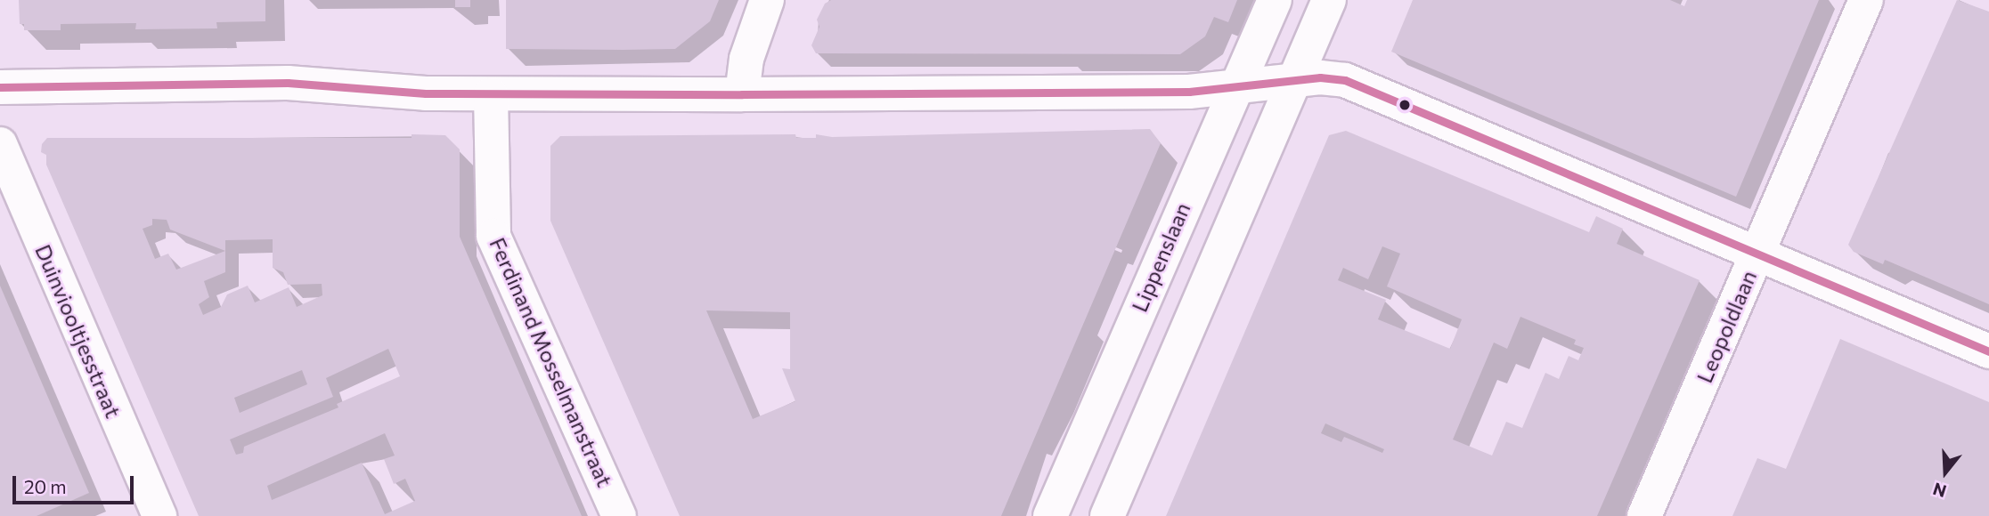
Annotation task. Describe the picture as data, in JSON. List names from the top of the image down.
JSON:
{
  "streets": {
    "street": [
      "Lippenslaan",
      "Leopoldlaan",
      "Duinviooltjesstraat",
      "Ferdinand Mosselmanstraat"
    ]
  },
  "scale_bar": "20 m",
  "north": "bottom"
}
